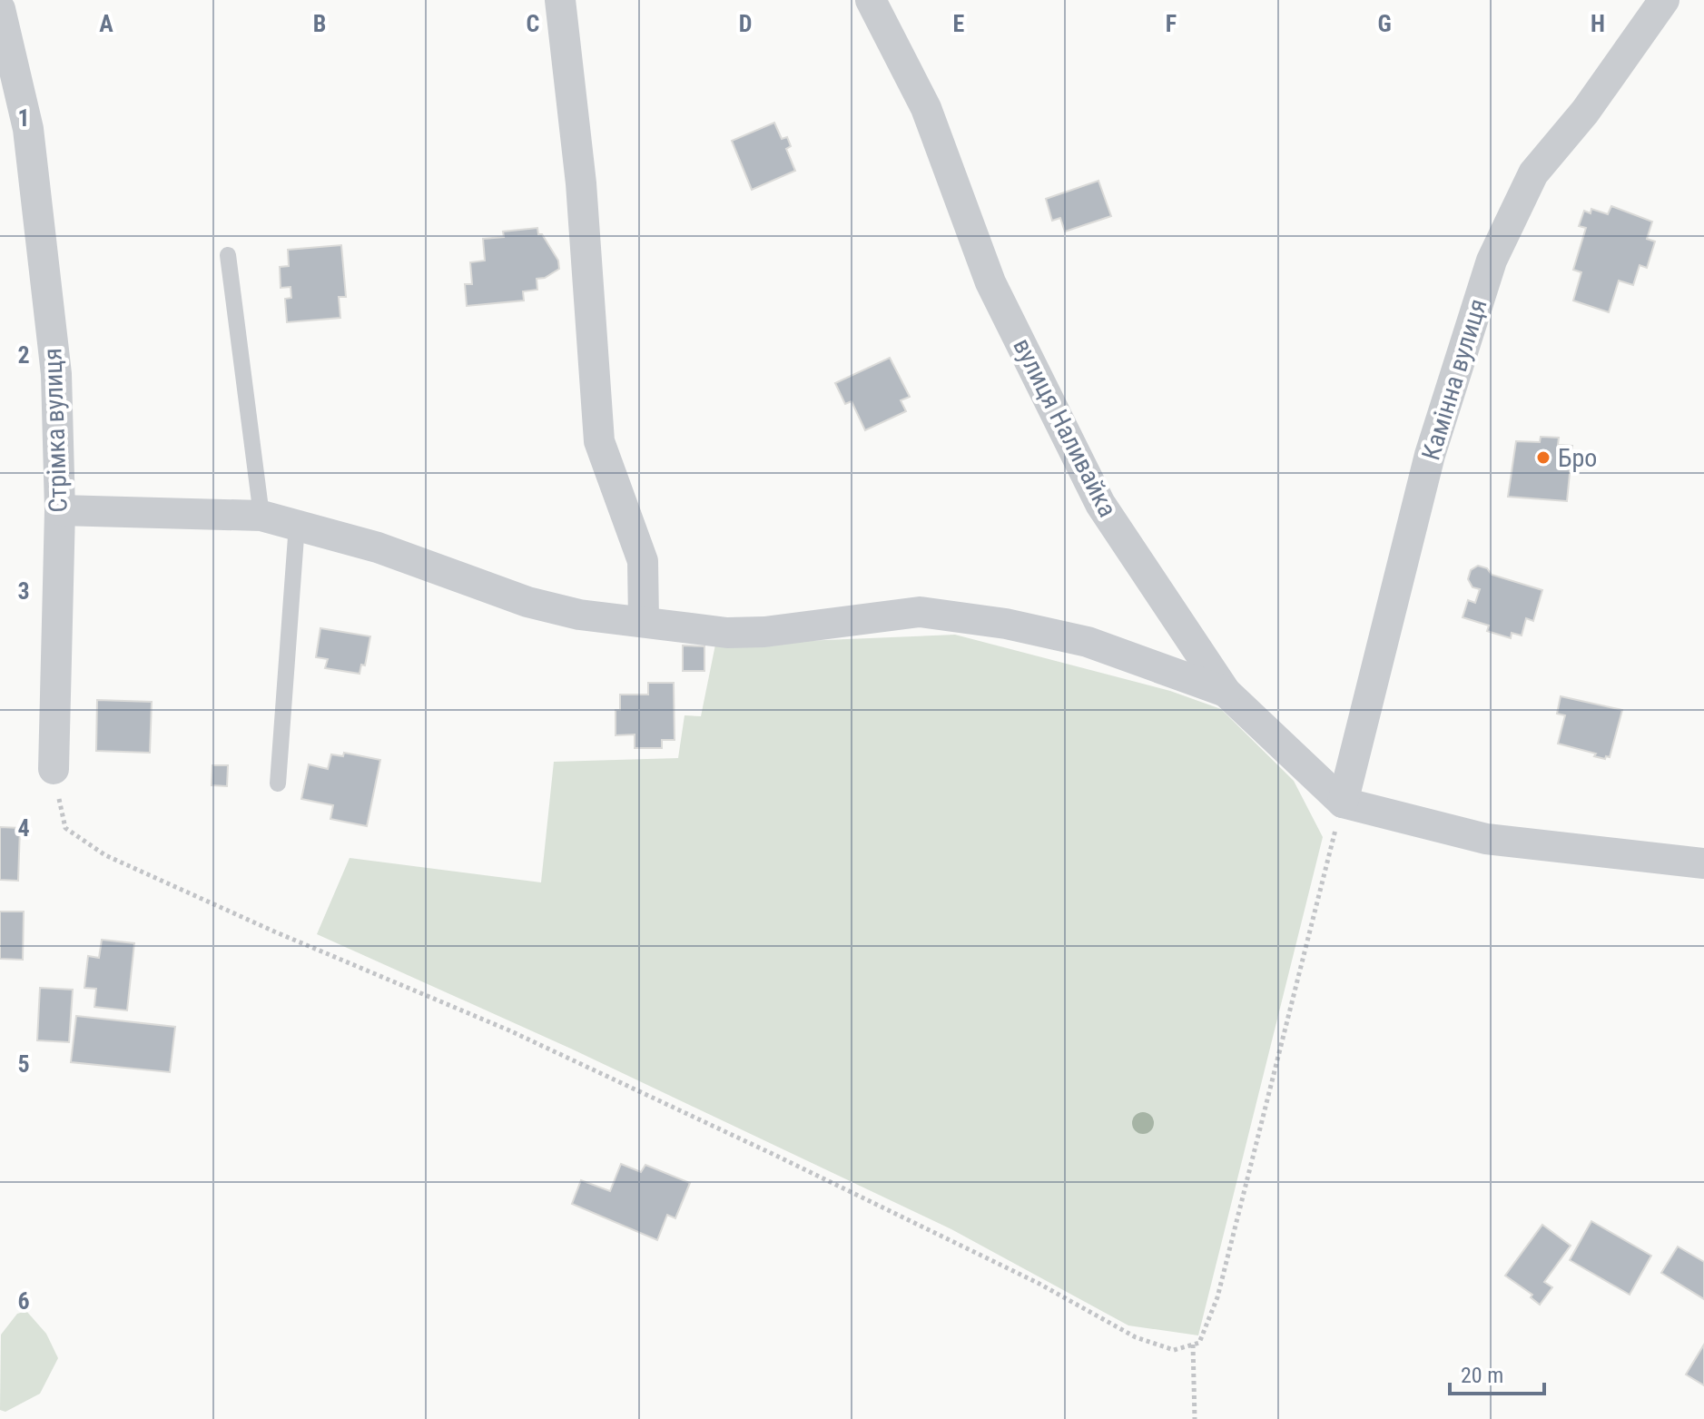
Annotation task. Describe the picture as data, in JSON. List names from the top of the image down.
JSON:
{
  "streets": {
    "street": ["Камінна вулиця", "вулиця Наливайка", "Стрімка вулиця"]
  },
  "crossings": [
    ["Камінна вулиця", "вулиця Наливайка"]
  ],
  "places": ["Бро"],
  "scale_bar": "20 m",
  "grid": {
    "columns": [
      "A",
      "B",
      "C",
      "D",
      "E",
      "F",
      "G",
      "H"
    ],
    "rows": [
      "1",
      "2",
      "3",
      "4",
      "5",
      "6"
    ]
  }
}
